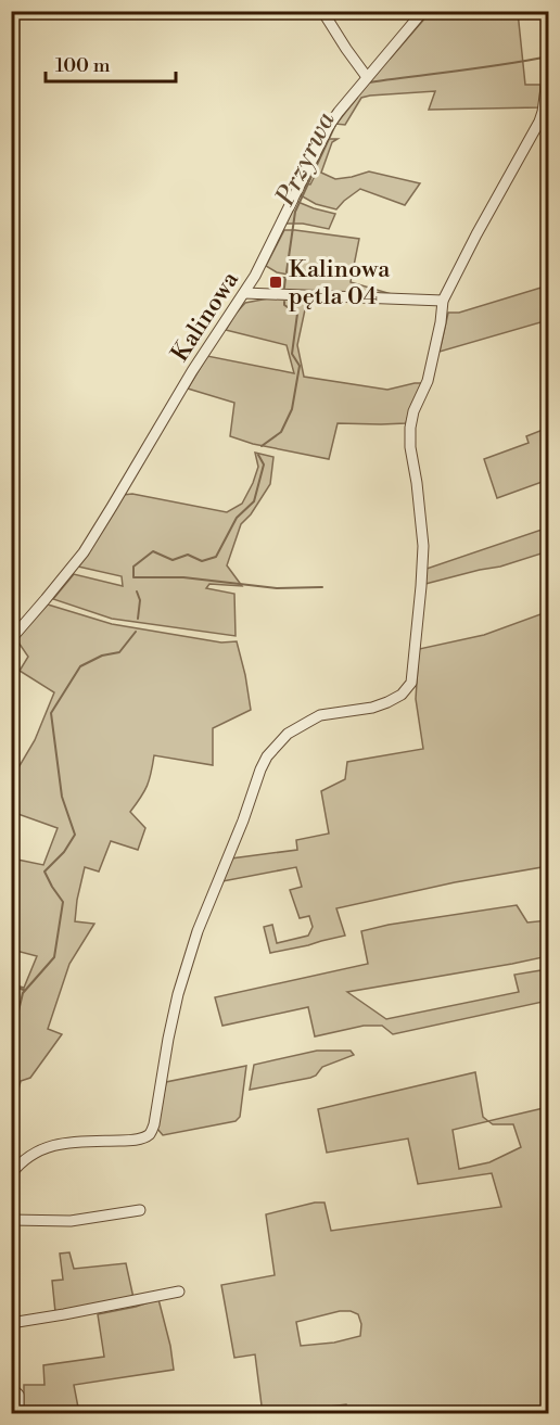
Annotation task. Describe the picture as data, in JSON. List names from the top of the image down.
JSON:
{
  "streets": {
    "street": ["Kalinowa"]
  },
  "water": ["Przyrwa"],
  "places": {
    "transit": ["Kalinowa pętla 04"]
  },
  "scale_bar": "100 m"
}
